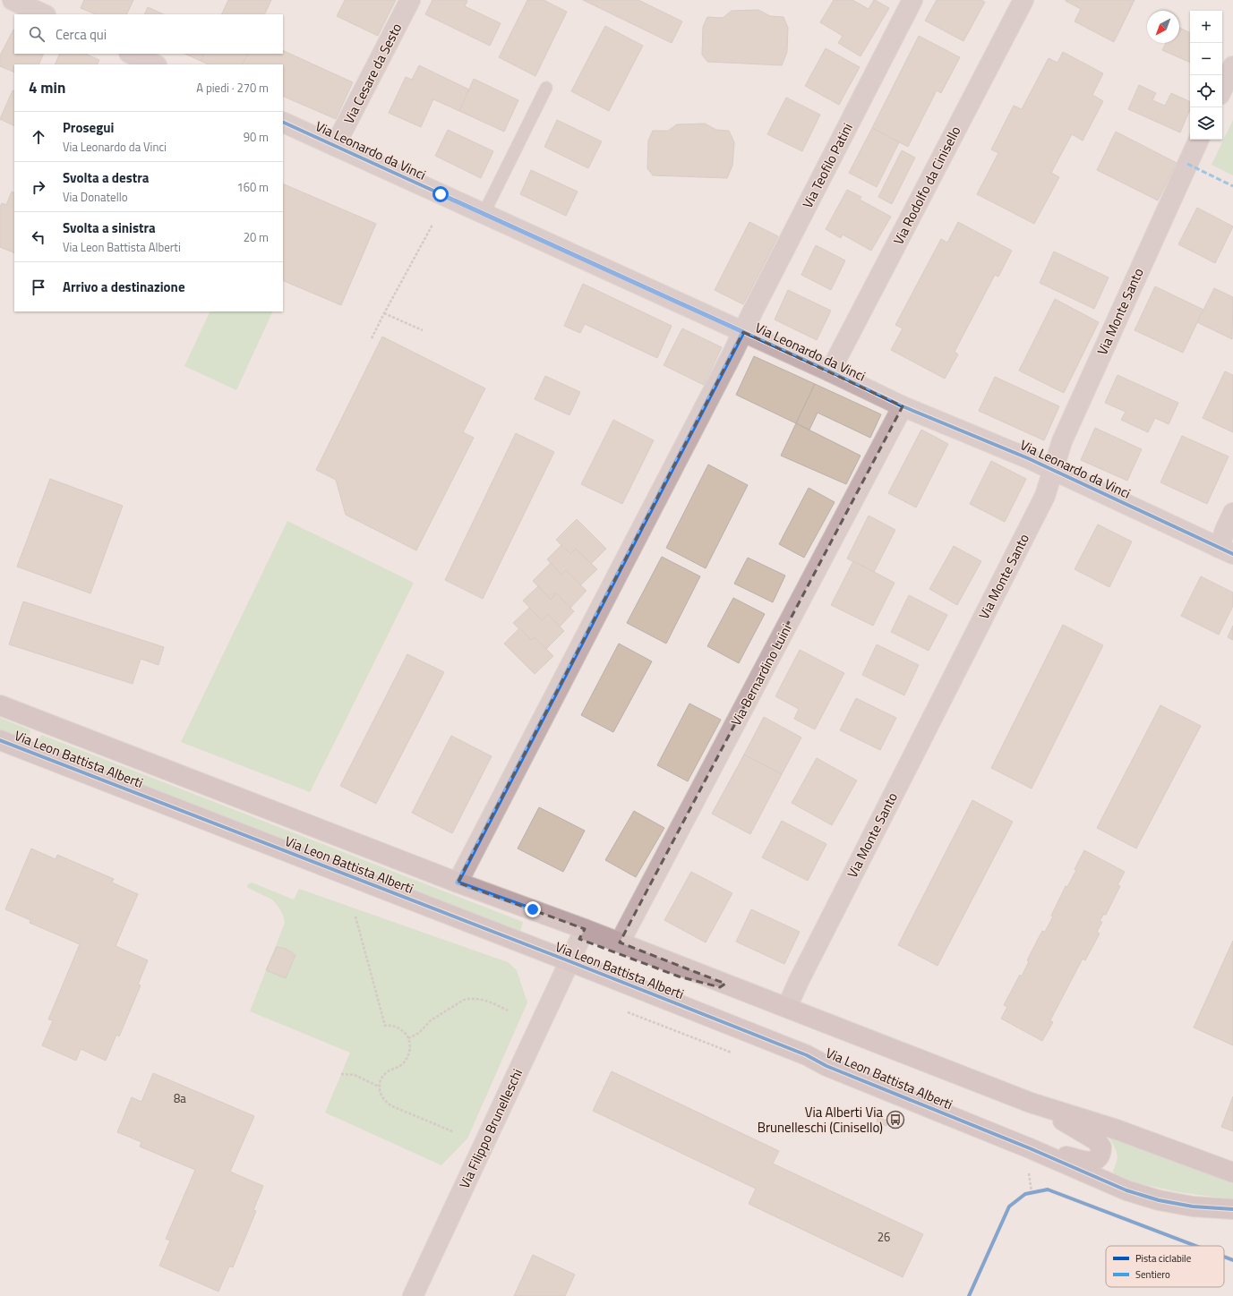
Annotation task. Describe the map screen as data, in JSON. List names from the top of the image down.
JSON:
{
  "streets": {
    "street": [
      "Via Cesare da Sesto",
      "Via Leonardo da Vinci",
      "Via Teofilo Patini",
      "Via Rodolfo da Cinisello",
      "Via Monte Santo",
      "Via Bernardino Luini",
      "Via Leon Battista Alberti",
      "Via Filippo Brunelleschi"
    ]
  },
  "crossings": [
    ["Via Cesare da Sesto", "Via Leonardo da Vinci"],
    ["Via Leonardo da Vinci", "Via Teofilo Patini"],
    ["Via Leonardo da Vinci", "Via Rodolfo da Cinisello"],
    ["Via Leonardo da Vinci", "Via Monte Santo"],
    ["Via Leonardo da Vinci", "Via Bernardino Luini"],
    ["Via Teofilo Patini", "Via Leon Battista Alberti"],
    ["Via Monte Santo", "Via Leon Battista Alberti"],
    ["Via Bernardino Luini", "Via Leon Battista Alberti"],
    ["Via Leon Battista Alberti", "Via Filippo Brunelleschi"]
  ],
  "places": {
    "bus stop": ["Via Alberti Via Brunelleschi (Cinisello)"]
  },
  "house_numbers": ["8a", "26"],
  "legend": ["Pista ciclabile", "Sentiero"],
  "north": "bottom left",
  "page": {
    "map_buttons": ["+", "−"],
    "search": "Cerca qui",
    "heading": ["4 min", "A piedi · 270 m"],
    "list": [
      ["Prosegui", "Via Leonardo da Vinci", "90 m"],
      ["Svolta a destra", "Via Donatello", "160 m"],
      ["Svolta a sinistra", "Via Leon Battista Alberti", "20 m"],
      "Arrivo a destinazione"
    ]
  }
}
